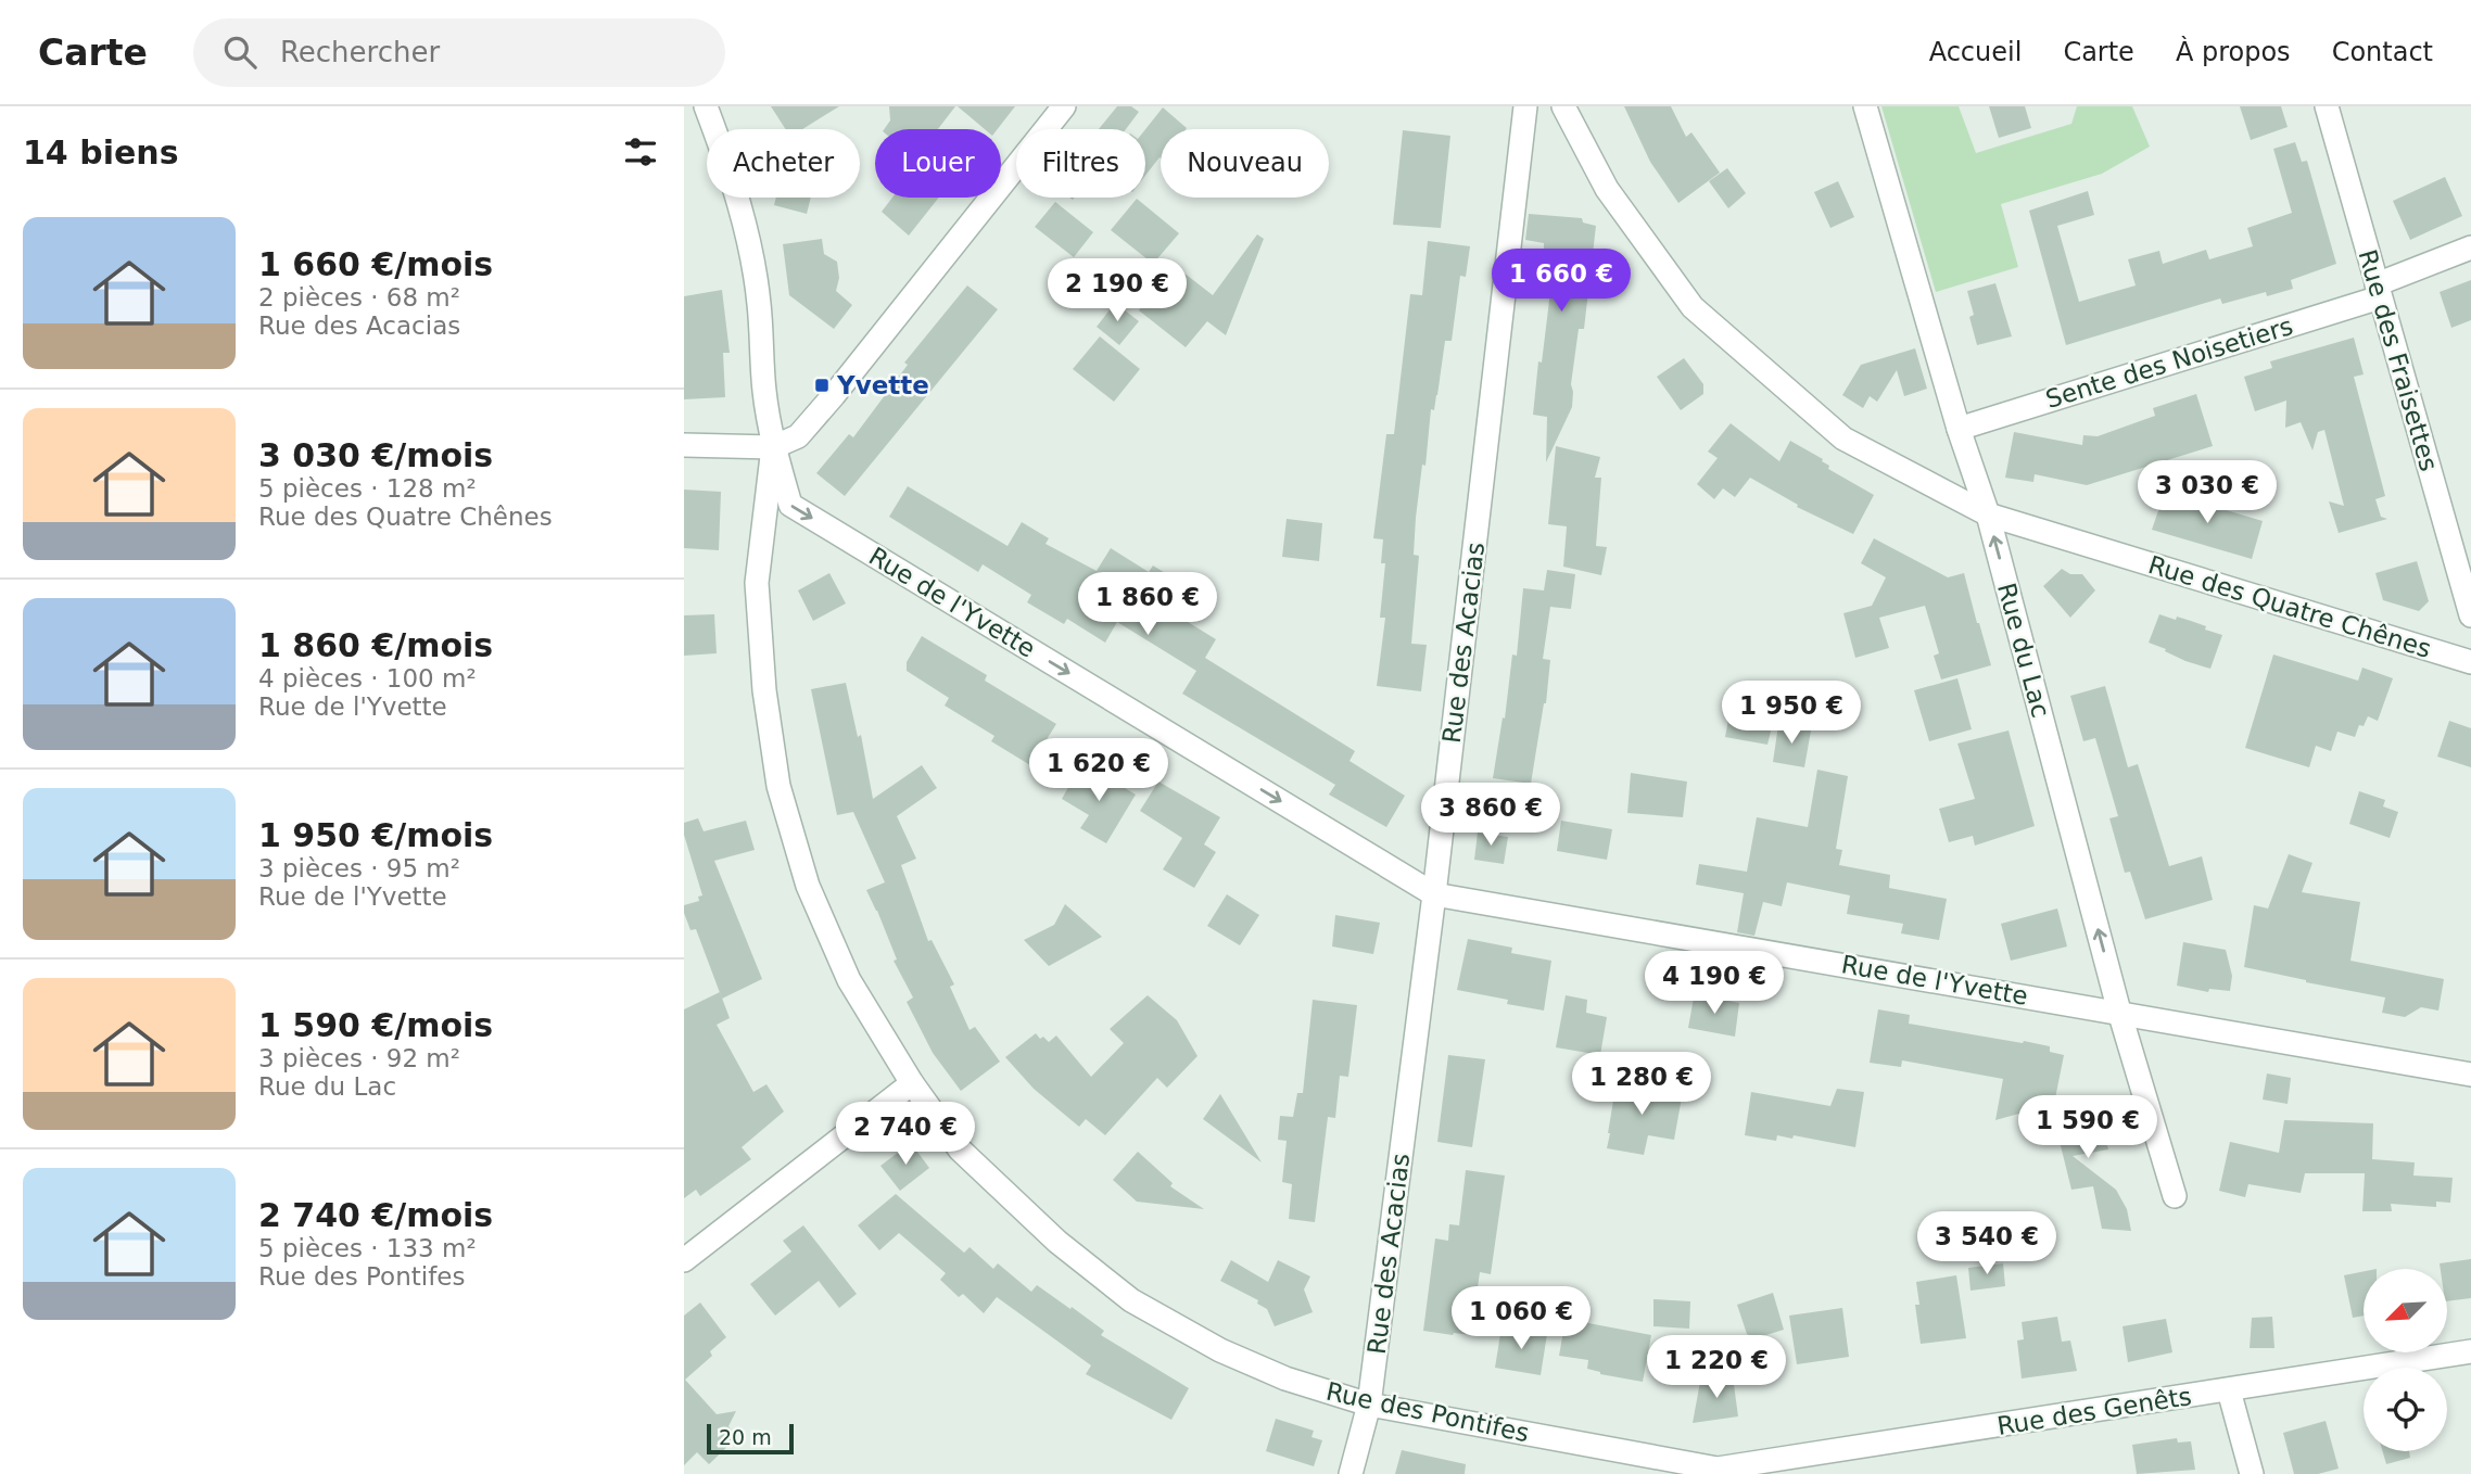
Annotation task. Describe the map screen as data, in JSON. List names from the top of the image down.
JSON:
{
  "streets": {
    "street": [
      "Rue des Fraisettes",
      "Sente des Noisetiers",
      "Rue de l'Yvette",
      "Rue des Quatre Chênes",
      "Rue des Acacias",
      "Rue du Lac",
      "Rue des Genêts",
      "Rue des Pontifes"
    ]
  },
  "crossings": [
    ["Rue des Fraisettes", "Sente des Noisetiers"],
    ["Sente des Noisetiers", "Rue du Lac"],
    ["Rue de l'Yvette", "Rue des Acacias"],
    ["Rue de l'Yvette", "Rue du Lac"],
    ["Rue de l'Yvette", "Rue des Pontifes"],
    ["Rue des Quatre Chênes", "Rue du Lac"],
    ["Rue des Acacias", "Rue des Pontifes"],
    ["Rue des Genêts", "Rue des Pontifes"]
  ],
  "one_way": ["Rue de l'Yvette", "Rue du Lac"],
  "places": {
    "transit": ["Yvette"]
  },
  "scale_bar": "20 m",
  "north": "bottom left",
  "page": {
    "header": "Carte",
    "search": "Rechercher",
    "nav": [
      "Accueil",
      "Carte",
      "À propos",
      "Contact"
    ],
    "heading": "14 biens",
    "chip": [
      "Acheter",
      "Louer",
      "Filtres",
      "Nouveau"
    ],
    "list": [
      {
        "name": "1 660 €/mois",
        "note": "2 pièces · 68 m² · Rue des Acacias"
      },
      {
        "name": "3 030 €/mois",
        "note": "5 pièces · 128 m² · Rue des Quatre Chênes"
      },
      {
        "name": "1 860 €/mois",
        "note": "4 pièces · 100 m² · Rue de l'Yvette"
      },
      {
        "name": "1 950 €/mois",
        "note": "3 pièces · 95 m² · Rue de l'Yvette"
      },
      {
        "name": "1 590 €/mois",
        "note": "3 pièces · 92 m² · Rue du Lac"
      },
      {
        "name": "2 740 €/mois",
        "note": "5 pièces · 133 m² · Rue des Pontifes"
      }
    ],
    "price": [
      "1 660 €",
      "2 190 €",
      "3 030 €",
      "1 860 €",
      "1 950 €",
      "1 620 €",
      "3 860 €",
      "4 190 €",
      "1 280 €",
      "1 590 €",
      "2 740 €",
      "3 540 €",
      "1 060 €",
      "1 220 €"
    ],
    "scale": "20 m"
  }
}
